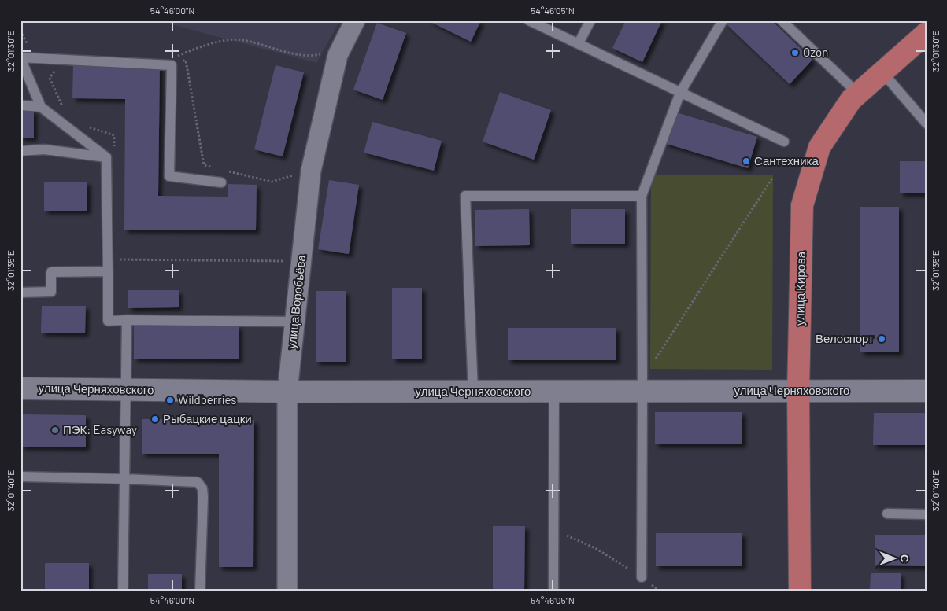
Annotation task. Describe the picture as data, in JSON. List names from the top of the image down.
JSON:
{
  "streets": {
    "main road": ["улица Кирова"],
    "street": ["улица Воробьёва", "улица Черняховского"]
  },
  "crossings": [
    ["улица Кирова", "улица Черняховского"],
    ["улица Воробьёва", "улица Черняховского"]
  ],
  "places": [
    "Ozon",
    "Сантехника",
    "Велоспорт",
    "Wildberries",
    "Рыбацкие цацки",
    "ПЭК: Easyway"
  ],
  "north": "right",
  "coordinates": [
    "54°46'00\"N",
    "54°46'05\"N",
    "32°01'30\"E",
    "32°01'35\"E",
    "32°01'40\"E"
  ]
}
